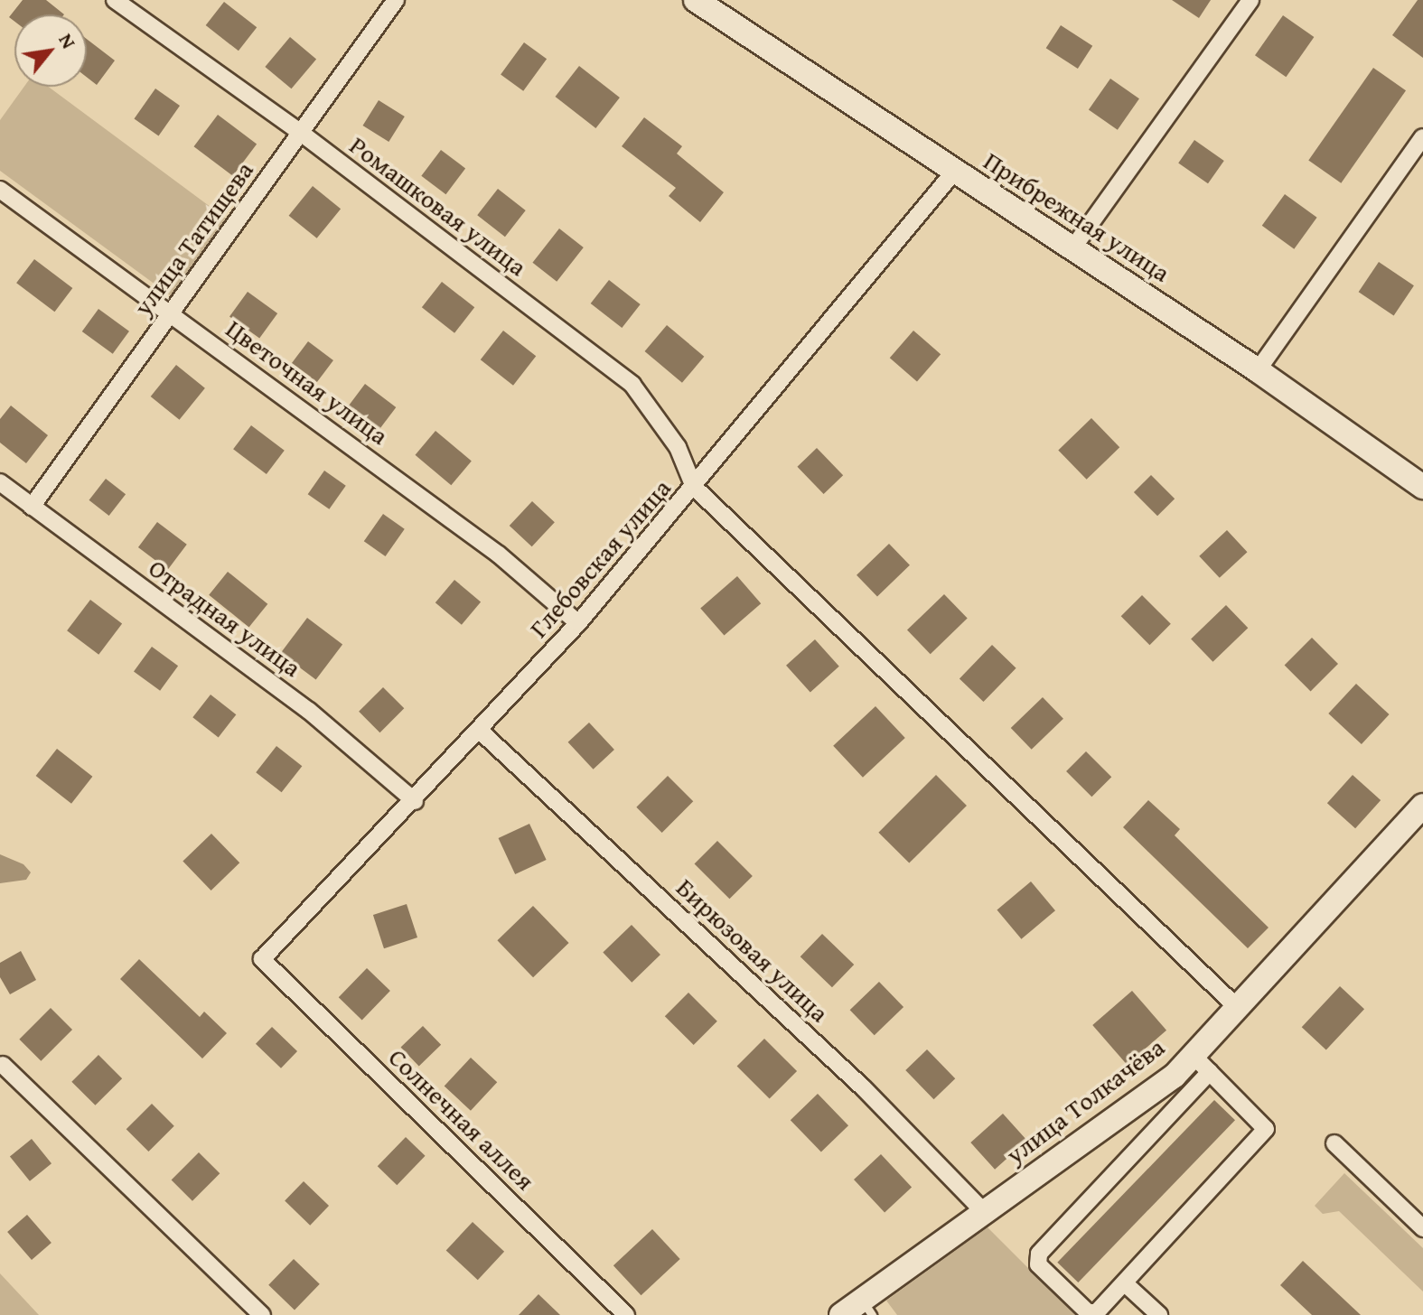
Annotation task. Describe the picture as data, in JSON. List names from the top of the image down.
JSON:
{
  "streets": {
    "street": [
      "Ромашковая улица",
      "Прибрежная улица",
      "улица Татищева",
      "Цветочная улица",
      "Глебовская улица",
      "Отрадная улица",
      "Бирюзовая улица",
      "улица Толкачёва",
      "Солнечная аллея"
    ]
  },
  "crossings": [
    ["Ромашковая улица", "улица Татищева"],
    ["Ромашковая улица", "Глебовская улица"],
    ["Прибрежная улица", "Глебовская улица"],
    ["улица Татищева", "Цветочная улица"],
    ["улица Татищева", "Отрадная улица"],
    ["Цветочная улица", "Глебовская улица"],
    ["Глебовская улица", "Отрадная улица"],
    ["Глебовская улица", "Бирюзовая улица"],
    ["Глебовская улица", "Солнечная аллея"],
    ["Бирюзовая улица", "улица Толкачёва"]
  ],
  "north": "top right"
}
